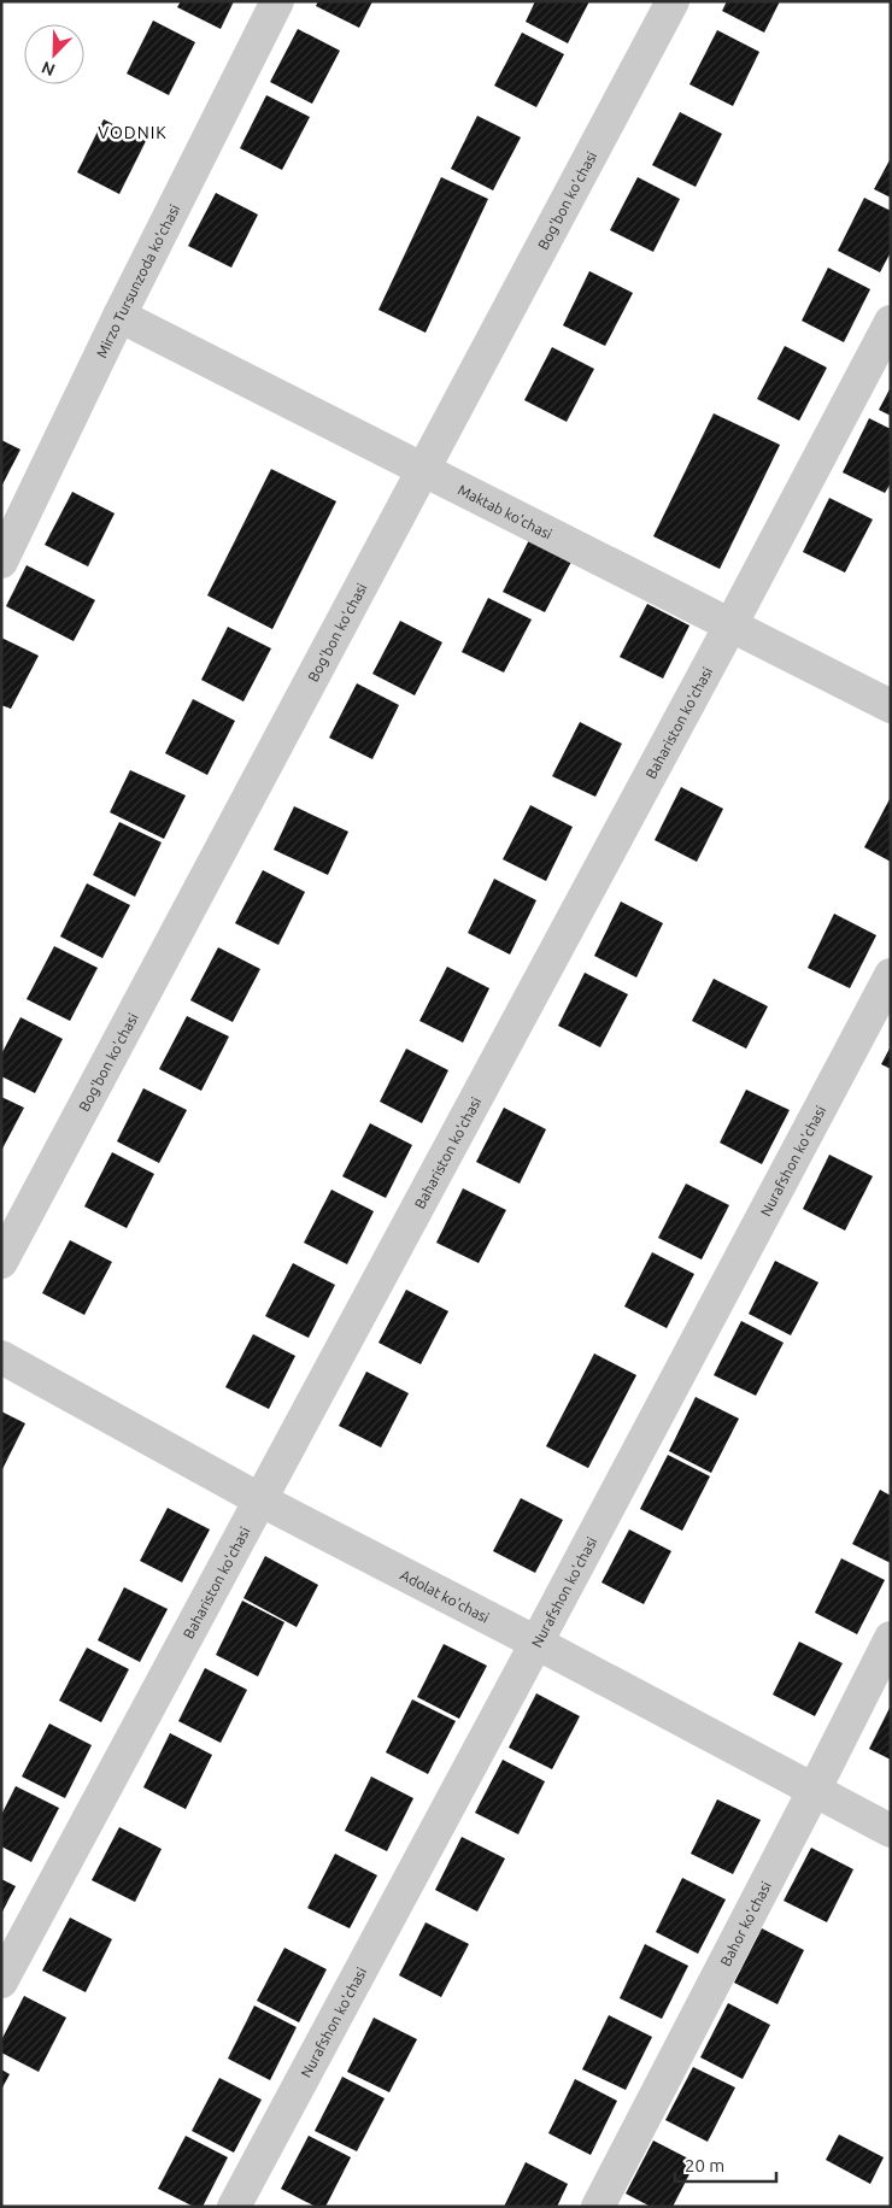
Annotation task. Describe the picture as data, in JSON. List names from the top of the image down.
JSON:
{
  "streets": {
    "street": [
      "Bog'bon ko'chasi",
      "Mirzo Tursunzoda ko'chasi",
      "Maktab ko'chasi",
      "Bahariston ko'chasi",
      "Nurafshon ko'chasi",
      "Adolat ko'chasi",
      "Bahor ko'chasi"
    ]
  },
  "crossings": [
    ["Bog'bon ko'chasi", "Maktab ko'chasi"],
    ["Mirzo Tursunzoda ko'chasi", "Maktab ko'chasi"],
    ["Maktab ko'chasi", "Bahariston ko'chasi"],
    ["Bahariston ko'chasi", "Adolat ko'chasi"],
    ["Nurafshon ko'chasi", "Adolat ko'chasi"],
    ["Adolat ko'chasi", "Bahor ko'chasi"]
  ],
  "districts": ["VODNIK"],
  "scale_bar": "20 m",
  "north": "bottom left"
}
